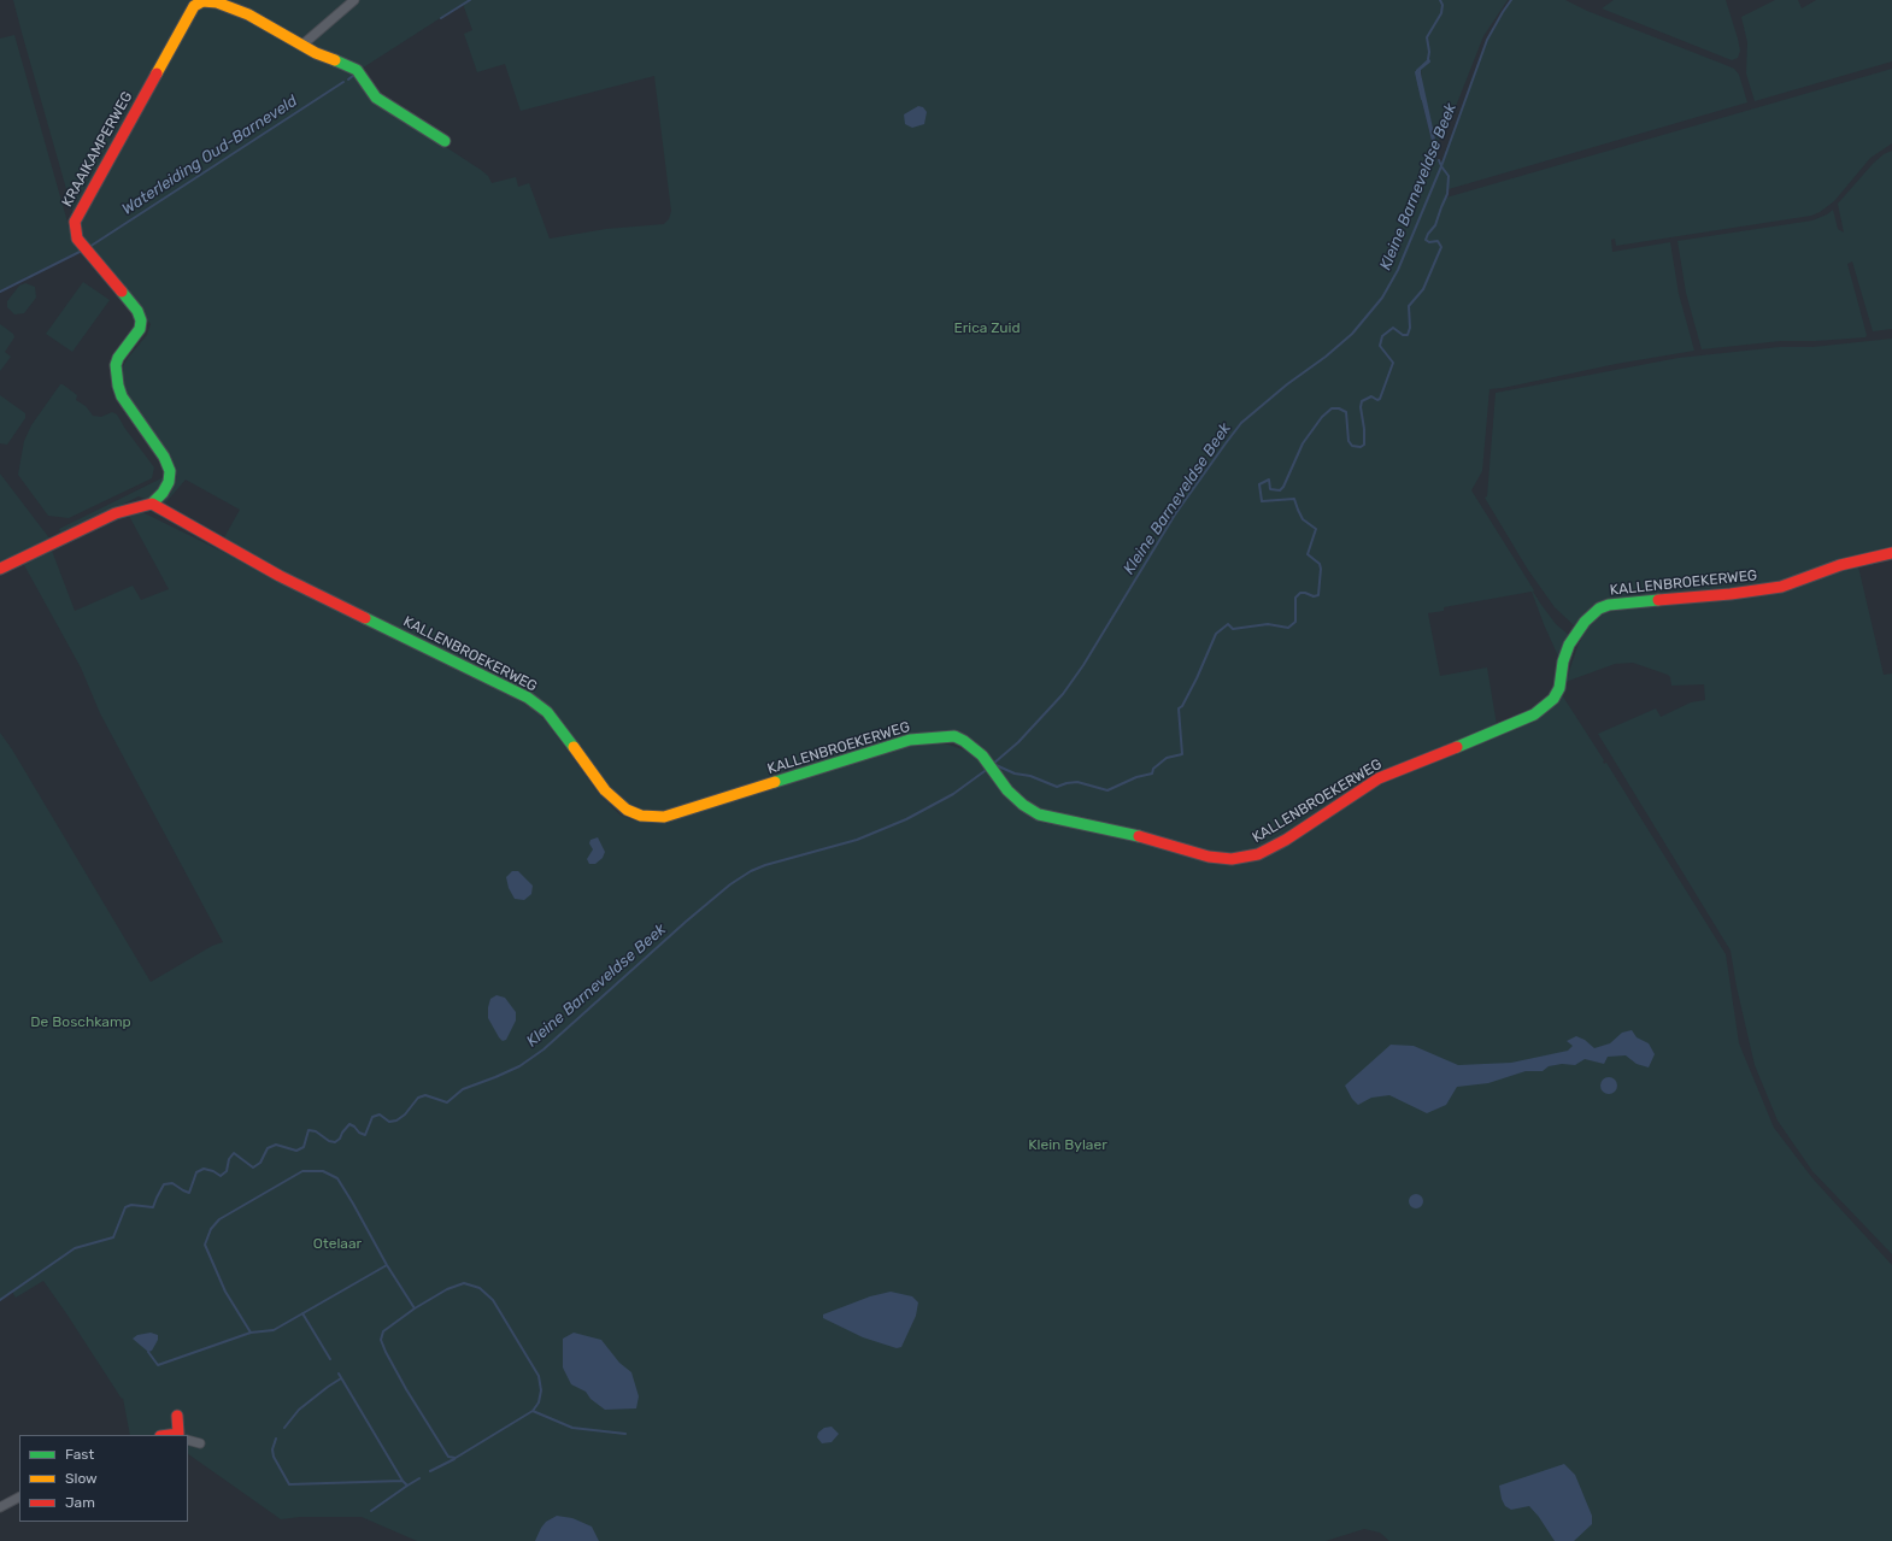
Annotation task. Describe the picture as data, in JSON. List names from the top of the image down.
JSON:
{
  "streets": {
    "street": ["KRAAIKAMPERWEG", "KALLENBROEKERWEG"]
  },
  "crossings": [
    ["KRAAIKAMPERWEG", "KALLENBROEKERWEG"]
  ],
  "water": ["Waterleiding Oud-Barneveld", "Kleine Barneveldse Beek"],
  "parks": [
    "Erica Zuid",
    "De Boschkamp",
    "Klein Bylaer",
    "Otelaar"
  ],
  "legend": ["Fast", "Slow", "Jam"]
}
